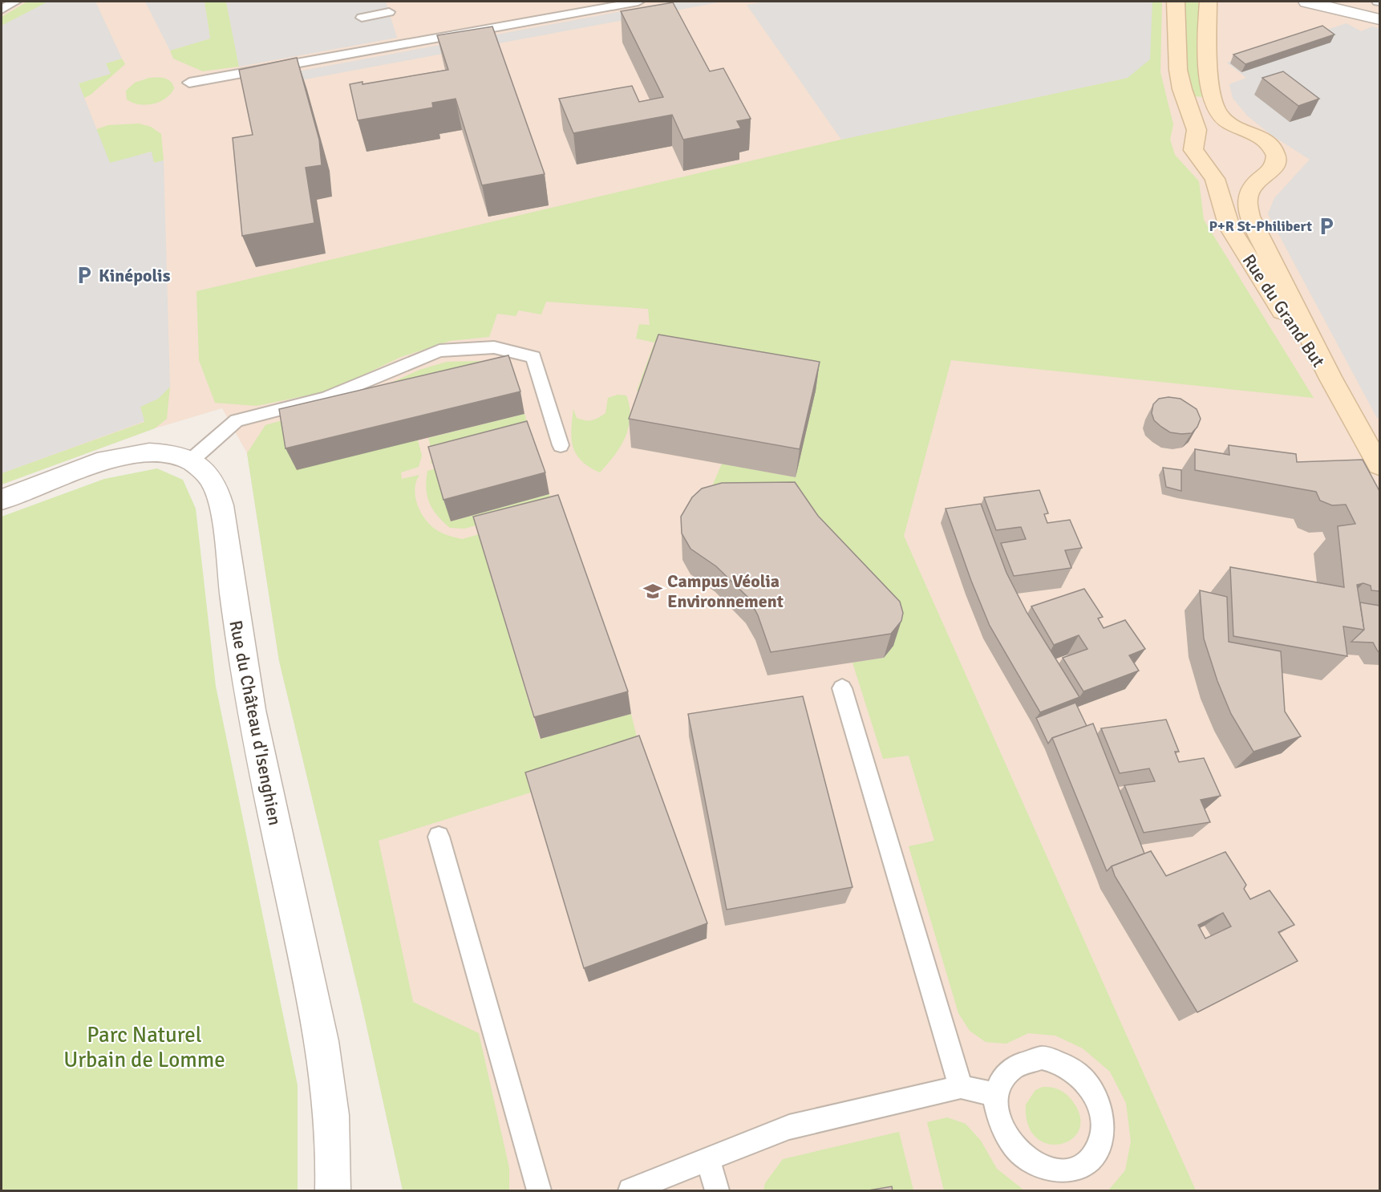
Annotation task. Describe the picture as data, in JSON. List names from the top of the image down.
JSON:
{
  "streets": {
    "main road": ["Rue du Grand But"],
    "street": ["Rue du Château d'Isenghien"]
  },
  "parks": ["Parc Naturel Urbain de Lomme"],
  "places": {
    "parking": ["P+R St-Philibert", "Kinépolis"],
    "school or university": ["Campus Véolia Environnement"]
  }
}
